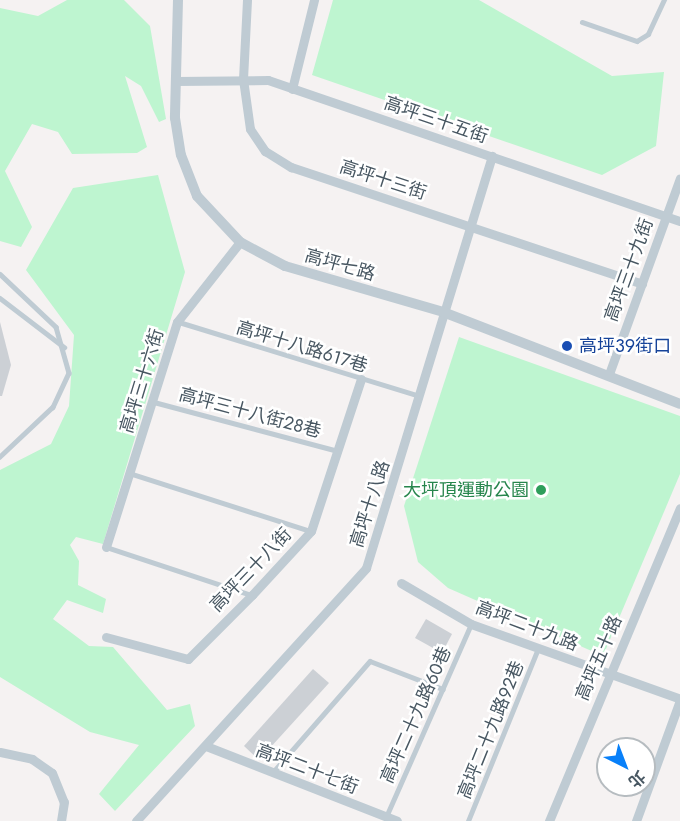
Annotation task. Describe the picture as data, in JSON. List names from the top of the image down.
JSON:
{
  "streets": {
    "street": [
      "高坪三十五街",
      "高坪十三街",
      "高坪七路",
      "高坪三十九街",
      "高坪三十六街",
      "高坪十八路",
      "高坪三十八街",
      "高坪二十九路",
      "高坪五十路",
      "高坪二十七街"
    ],
    "lane": [
      "高坪十八路617巷",
      "高坪三十八街28巷",
      "高坪二十九路60巷",
      "高坪二十九路92巷"
    ]
  },
  "crossings": [
    ["高坪三十五街", "高坪十三街"],
    ["高坪三十五街", "高坪七路"],
    ["高坪三十五街", "高坪三十九街"],
    ["高坪三十五街", "高坪十八路"],
    ["高坪十三街", "高坪三十九街"],
    ["高坪十三街", "高坪十八路"],
    ["高坪七路", "高坪三十九街"],
    ["高坪七路", "高坪三十六街"],
    ["高坪七路", "高坪十八路"],
    ["高坪十八路617巷", "高坪三十六街"],
    ["高坪十八路617巷", "高坪十八路"],
    ["高坪十八路617巷", "高坪三十八街"],
    ["高坪三十六街", "高坪三十八街28巷"],
    ["高坪三十八街28巷", "高坪三十八街"],
    ["高坪十八路", "高坪二十七街"],
    ["高坪二十九路", "高坪五十路"],
    ["高坪二十九路", "高坪二十九路60巷"],
    ["高坪二十九路", "高坪二十九路92巷"],
    ["高坪二十九路60巷", "高坪二十七街"]
  ],
  "places": ["高坪39街口", "大坪頂運動公園"],
  "north": "bottom right"
}
